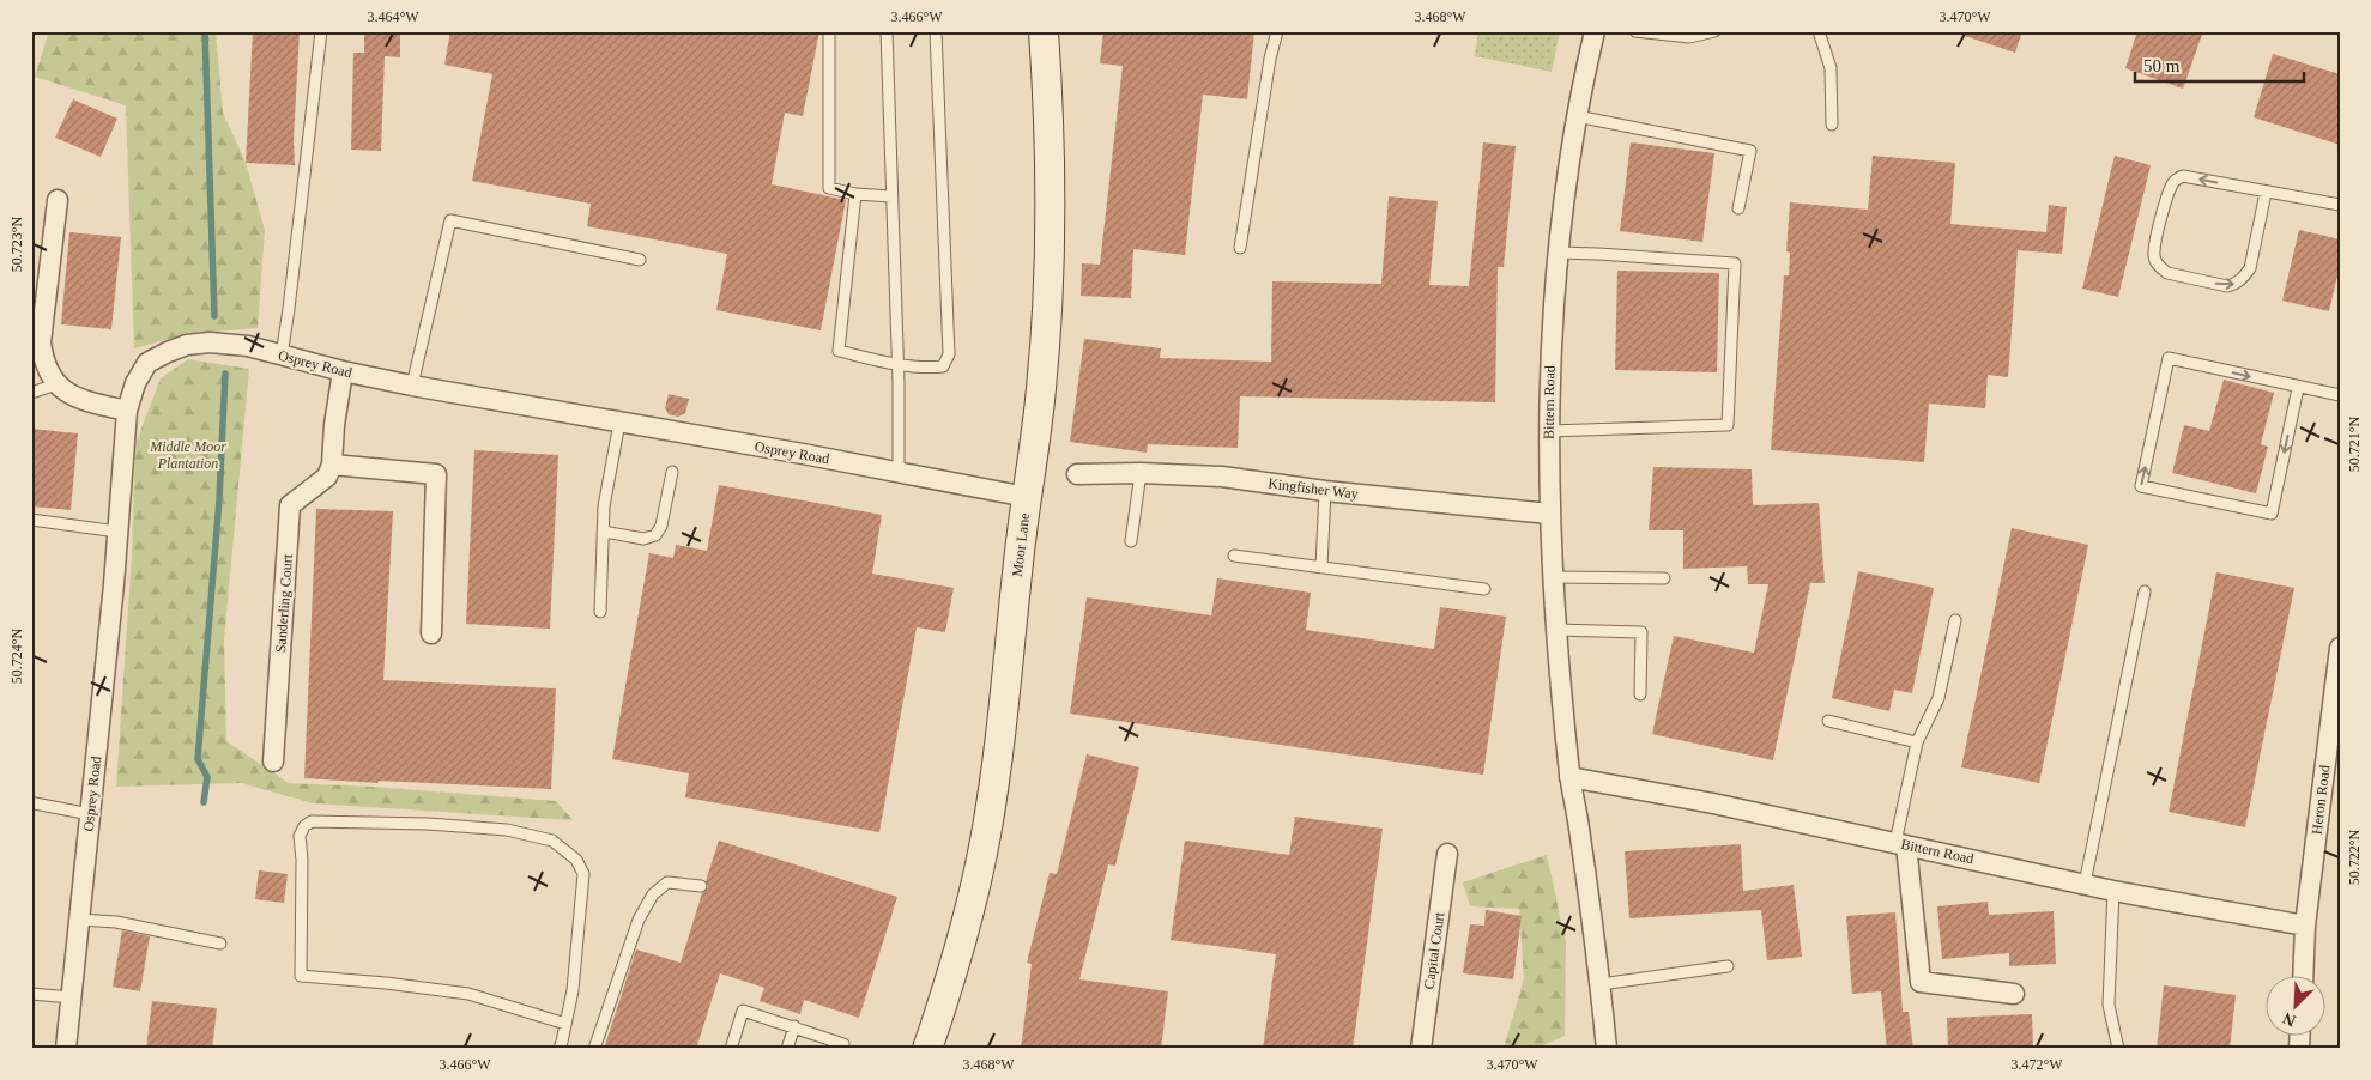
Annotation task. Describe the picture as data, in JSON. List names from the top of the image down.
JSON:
{
  "streets": {
    "main road": ["Moor Lane"],
    "street": [
      "Osprey Road",
      "Bittern Road",
      "Kingfisher Way",
      "Sanderling Court",
      "Heron Road",
      "Capital Court"
    ]
  },
  "crossings": [
    ["Osprey Road", "Moor Lane"],
    ["Bittern Road", "Kingfisher Way"],
    ["Bittern Road", "Heron Road"]
  ],
  "parks": ["Middle Moor Plantation"],
  "scale_bar": "50 m",
  "north": "bottom left",
  "coordinates": [
    "3.464°W",
    "3.466°W",
    "3.468°W",
    "3.470°W",
    "50.723°N",
    "50.721°N",
    "50.724°N",
    "50.722°N",
    "3.472°W"
  ]
}
